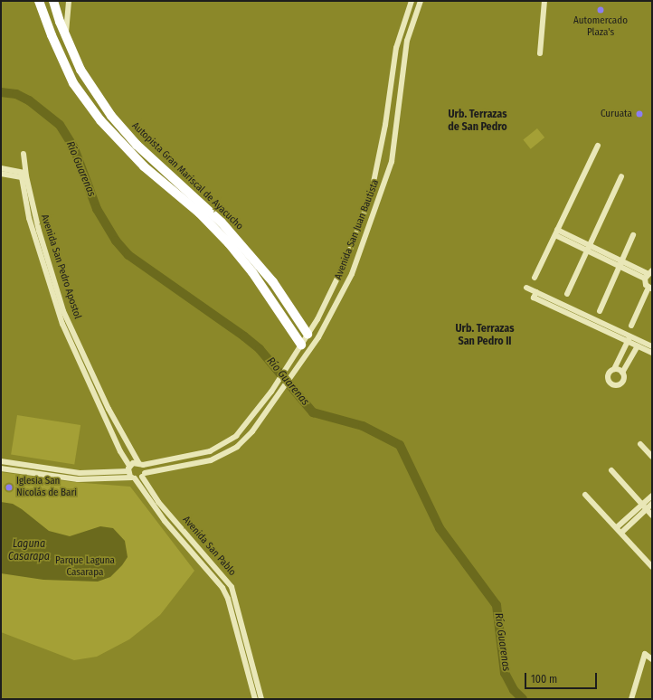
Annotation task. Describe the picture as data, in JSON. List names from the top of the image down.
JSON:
{
  "streets": {
    "highway": ["Autopista Gran Mariscal de Ayacucho"],
    "street": ["Avenida San Juan Bautista", "Avenida San Pedro Apostol", "Avenida San Pablo"]
  },
  "crossings": [
    ["Autopista Gran Mariscal de Ayacucho", "Avenida San Juan Bautista"],
    ["Avenida San Juan Bautista", "Avenida San Pedro Apostol"],
    ["Avenida San Juan Bautista", "Avenida San Pablo"],
    ["Avenida San Pedro Apostol", "Avenida San Pablo"]
  ],
  "districts": ["Urb. Terrazas de San Pedro", "Urb. Terrazas San Pedro II"],
  "water": ["Río Guarenas", "Laguna Casarapa"],
  "parks": ["Parque Laguna Casarapa"],
  "places": ["Automercado Plaza's", "Curuata", "Iglesia San Nicolás de Bari"],
  "scale_bar": "100 m"
}
